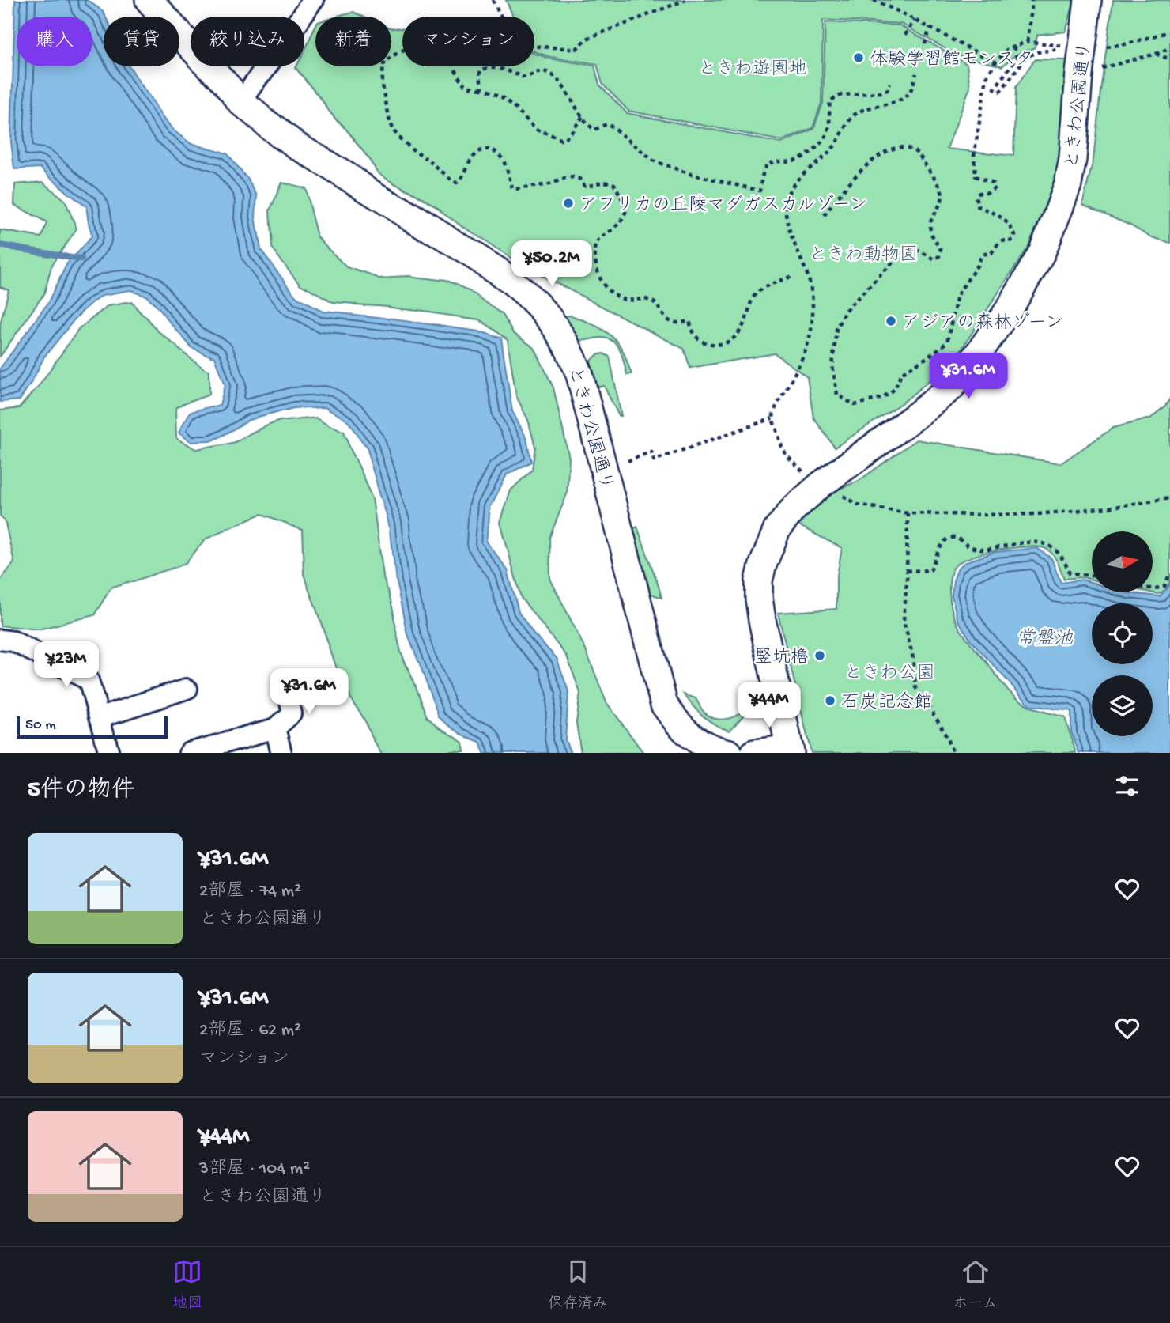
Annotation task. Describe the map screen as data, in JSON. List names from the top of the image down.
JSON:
{
  "streets": {
    "street": ["ときわ公園通り"]
  },
  "water": ["常盤池"],
  "parks": ["ときわ遊園地", "ときわ動物園", "ときわ公園"],
  "places": [
    "体験学習館モンスタ",
    "アフリカの丘陵マダガスカルゾーン",
    "アジアの森林ゾーン",
    "竪坑櫓",
    "石炭記念館"
  ],
  "scale_bar": "50 m",
  "north": "right",
  "page": {
    "chip": [
      "購入",
      "賃貸",
      "絞り込み",
      "新着",
      "マンション"
    ],
    "price": [
      "¥50.2M",
      "¥31.6M",
      "¥23M",
      "¥31.6M",
      "¥44M"
    ],
    "scale": "50 m",
    "heading": "5件の物件",
    "list": [
      {
        "name": "¥31.6M",
        "note": "2部屋 · 74 m² · ときわ公園通り"
      },
      {
        "name": "¥31.6M",
        "note": "2部屋 · 62 m² · マンション"
      },
      {
        "name": "¥44M",
        "note": "3部屋 · 104 m² · ときわ公園通り"
      }
    ],
    "tabs": ["地図", "保存済み", "ホーム"]
  }
}
